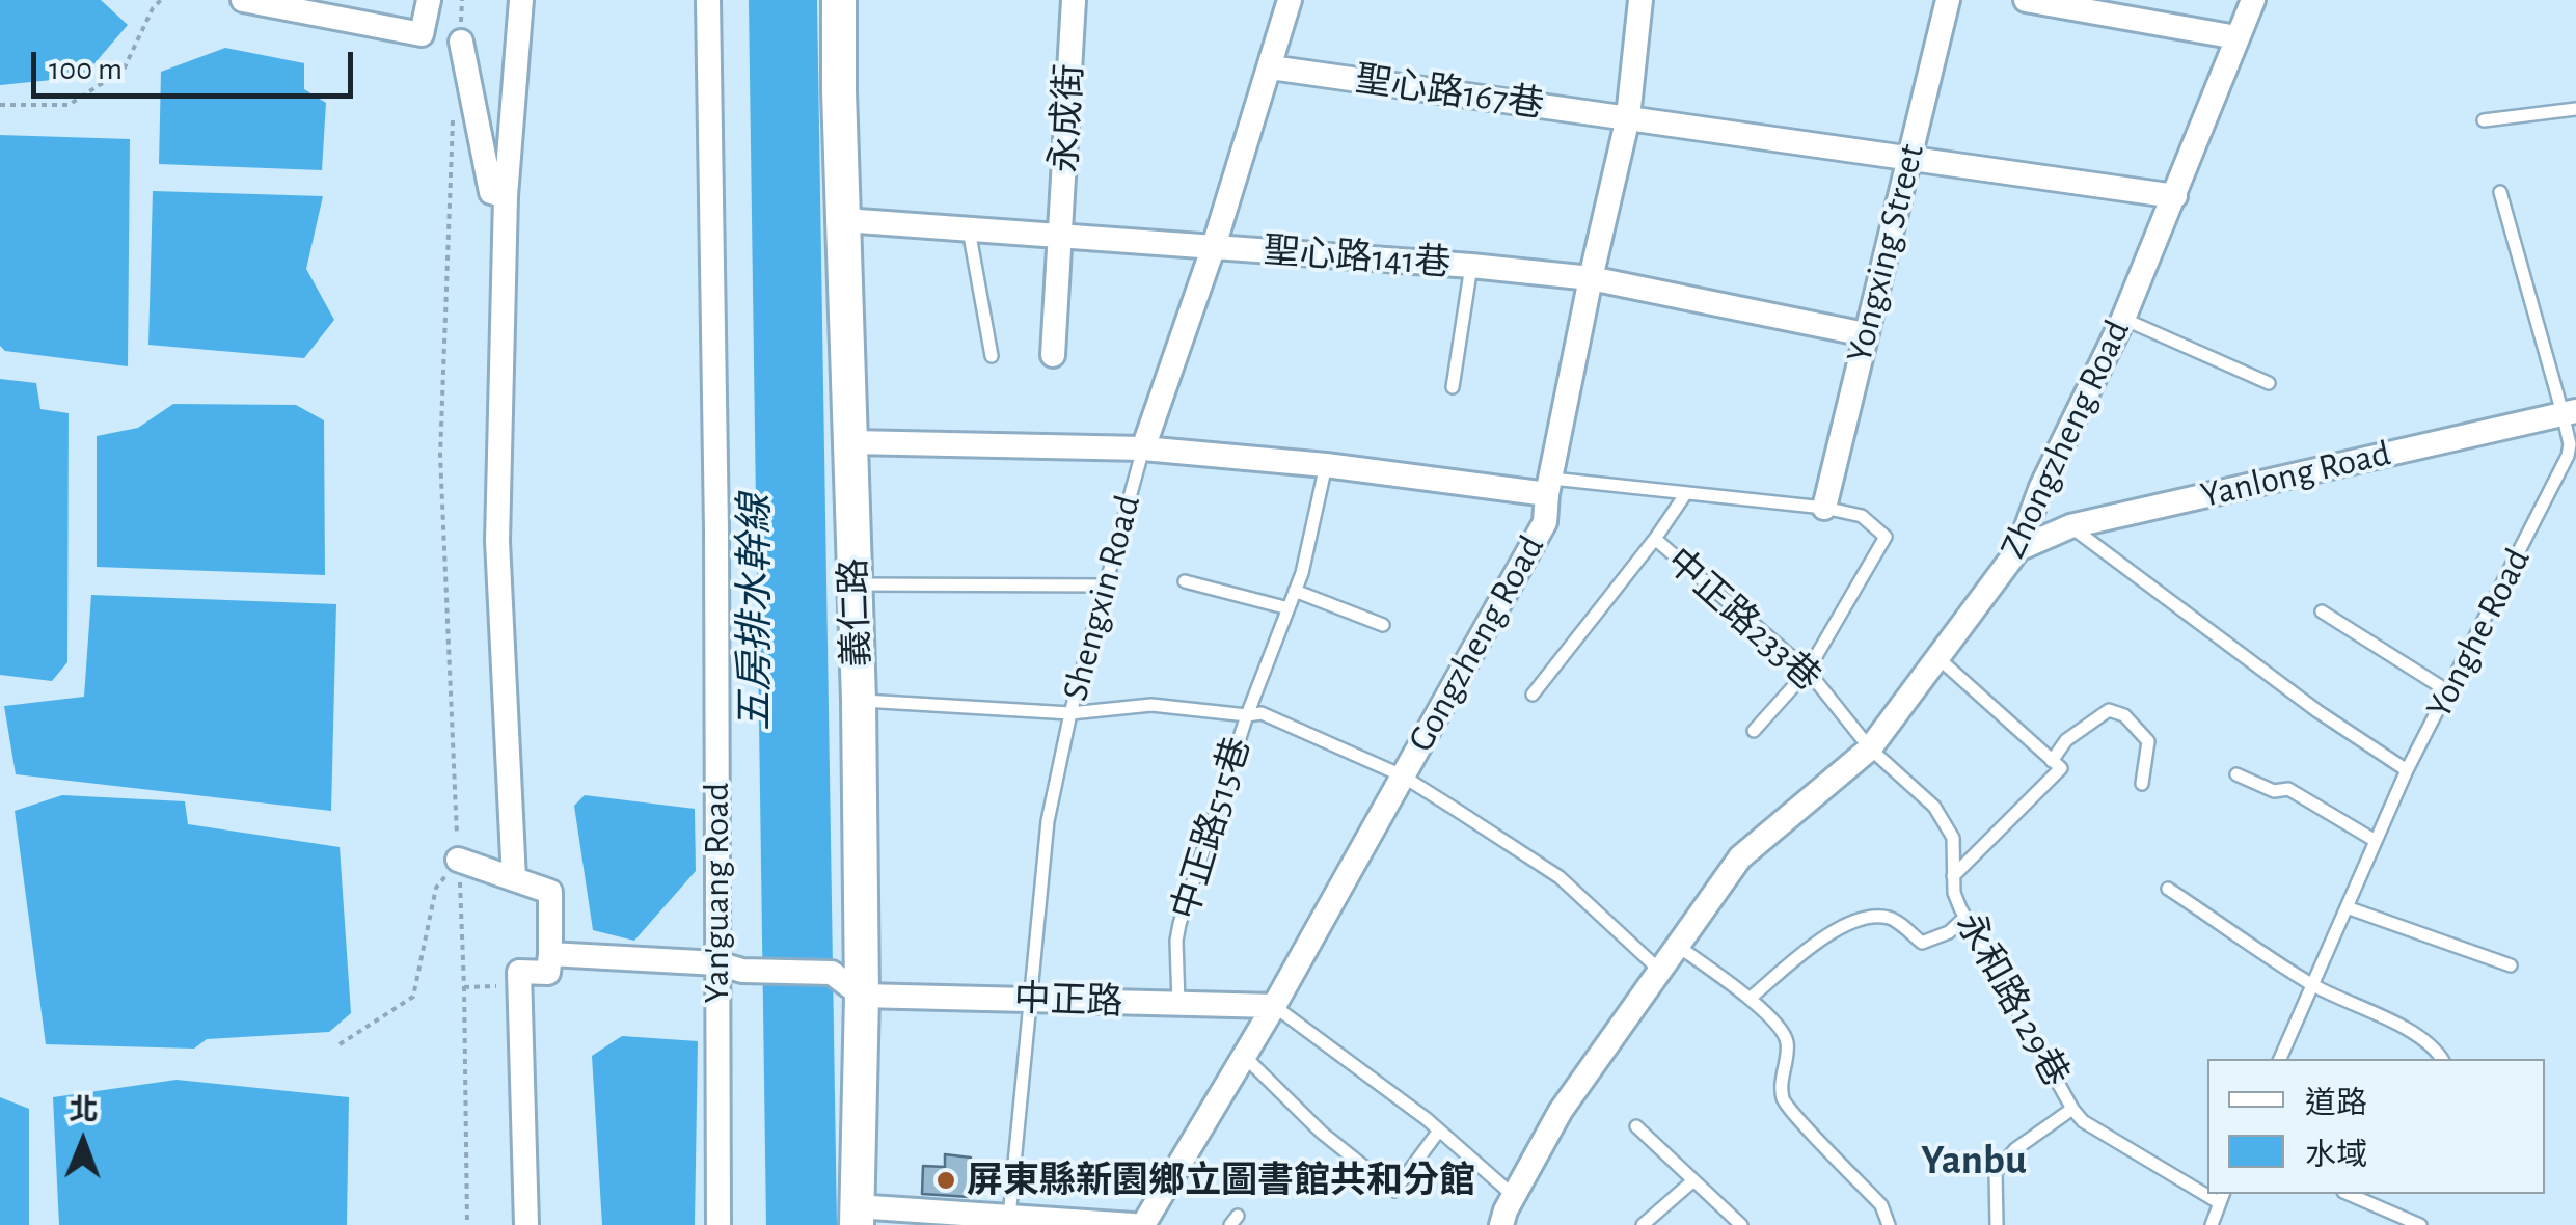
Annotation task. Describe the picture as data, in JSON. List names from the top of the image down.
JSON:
{
  "streets": {
    "street": [
      "聖心路167巷",
      "永成街",
      "Yongxing Street",
      "聖心路141巷",
      "Zhongzheng Road",
      "Yanlong Road",
      "Shengxin Road",
      "義仁路",
      "Gongzheng Road",
      "Yan'guang Road",
      "中正路"
    ],
    "lane": [
      "中正路233巷",
      "Yonghe Road",
      "中正路515巷",
      "永和路129巷"
    ]
  },
  "crossings": [
    ["聖心路167巷", "Yongxing Street"],
    ["聖心路167巷", "Zhongzheng Road"],
    ["聖心路167巷", "Shengxin Road"],
    ["聖心路167巷", "Gongzheng Road"],
    ["永成街", "聖心路141巷"],
    ["Yongxing Street", "聖心路141巷"],
    ["聖心路141巷", "Shengxin Road"],
    ["聖心路141巷", "義仁路"],
    ["聖心路141巷", "Gongzheng Road"],
    ["Zhongzheng Road", "Yanlong Road"],
    ["Zhongzheng Road", "中正路233巷"],
    ["Zhongzheng Road", "永和路129巷"],
    ["Yanlong Road", "Yonghe Road"],
    ["Shengxin Road", "中正路"],
    ["義仁路", "中正路"],
    ["中正路233巷", "永和路129巷"],
    ["Gongzheng Road", "中正路"],
    ["中正路515巷", "中正路"]
  ],
  "districts": ["Yanbu"],
  "water": ["五房排水幹線"],
  "places": ["屏東縣新園鄉立圖書館共和分館"],
  "legend": ["道路", "水域"],
  "scale_bar": "100 m",
  "north": "top"
}
